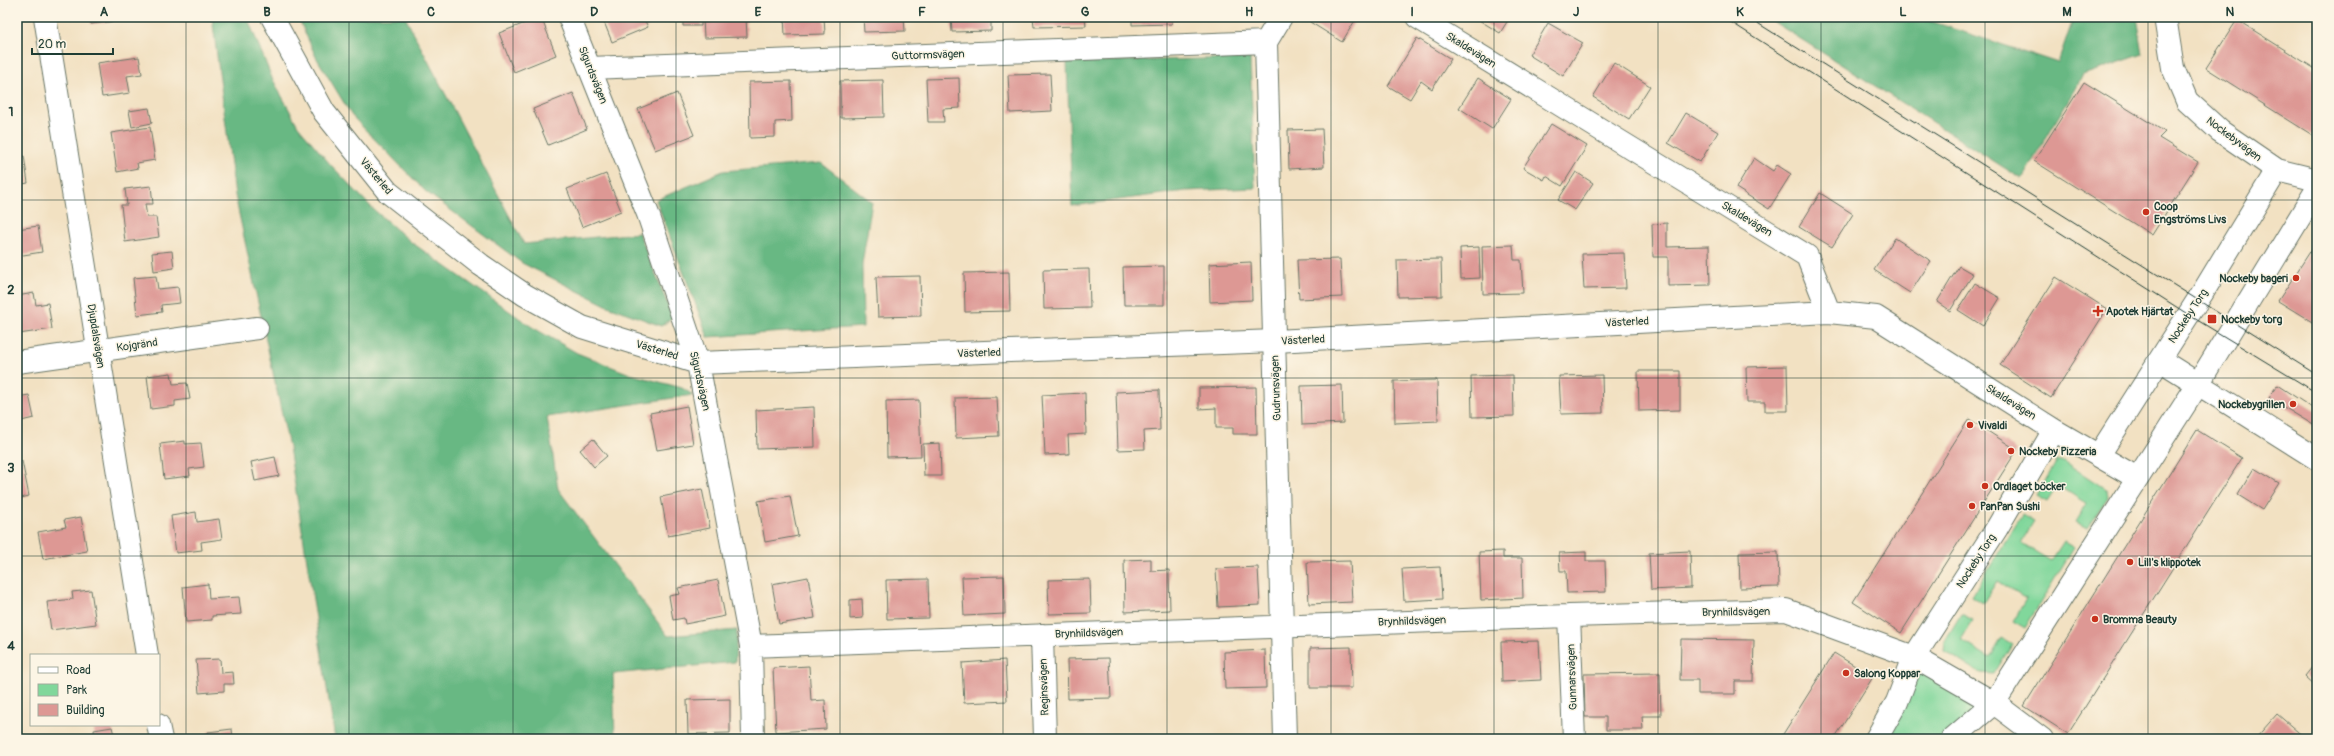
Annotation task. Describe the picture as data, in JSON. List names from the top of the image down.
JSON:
{
  "streets": {
    "street": [
      "Skaldevägen",
      "Guttormsvägen",
      "Sigurdsvägen",
      "Nockebyvägen",
      "Västerled",
      "Nockeby Torg",
      "Djupdalsvägen",
      "Kojgränd",
      "Gudrunsvägen",
      "Brynhildsvägen",
      "Gunnarsvägen",
      "Reginsvägen"
    ]
  },
  "crossings": [
    ["Skaldevägen", "Västerled"],
    ["Skaldevägen", "Nockeby Torg"],
    ["Guttormsvägen", "Sigurdsvägen"],
    ["Guttormsvägen", "Gudrunsvägen"],
    ["Sigurdsvägen", "Västerled"],
    ["Sigurdsvägen", "Brynhildsvägen"],
    ["Nockebyvägen", "Nockeby Torg"],
    ["Västerled", "Gudrunsvägen"],
    ["Nockeby Torg", "Brynhildsvägen"],
    ["Djupdalsvägen", "Kojgränd"],
    ["Gudrunsvägen", "Brynhildsvägen"],
    ["Brynhildsvägen", "Gunnarsvägen"],
    ["Brynhildsvägen", "Reginsvägen"]
  ],
  "places": {
    "other": [
      "Coop Engströms Livs",
      "Nockeby bageri",
      "Nockebygrillen",
      "Vivaldi",
      "Nockeby Pizzeria",
      "Ordlaget böcker",
      "PanPan Sushi",
      "Lill's klippotek",
      "Bromma Beauty",
      "Salong Koppar"
    ],
    "health": ["Apotek Hjärtat"],
    "transit": ["Nockeby torg"]
  },
  "legend": ["Road", "Park", "Building"],
  "scale_bar": "20 m",
  "grid": {
    "columns": [
      "A",
      "B",
      "C",
      "D",
      "E",
      "F",
      "G",
      "H",
      "I",
      "J",
      "K",
      "L",
      "M",
      "N"
    ],
    "rows": [
      "1",
      "2",
      "3",
      "4"
    ]
  }
}
